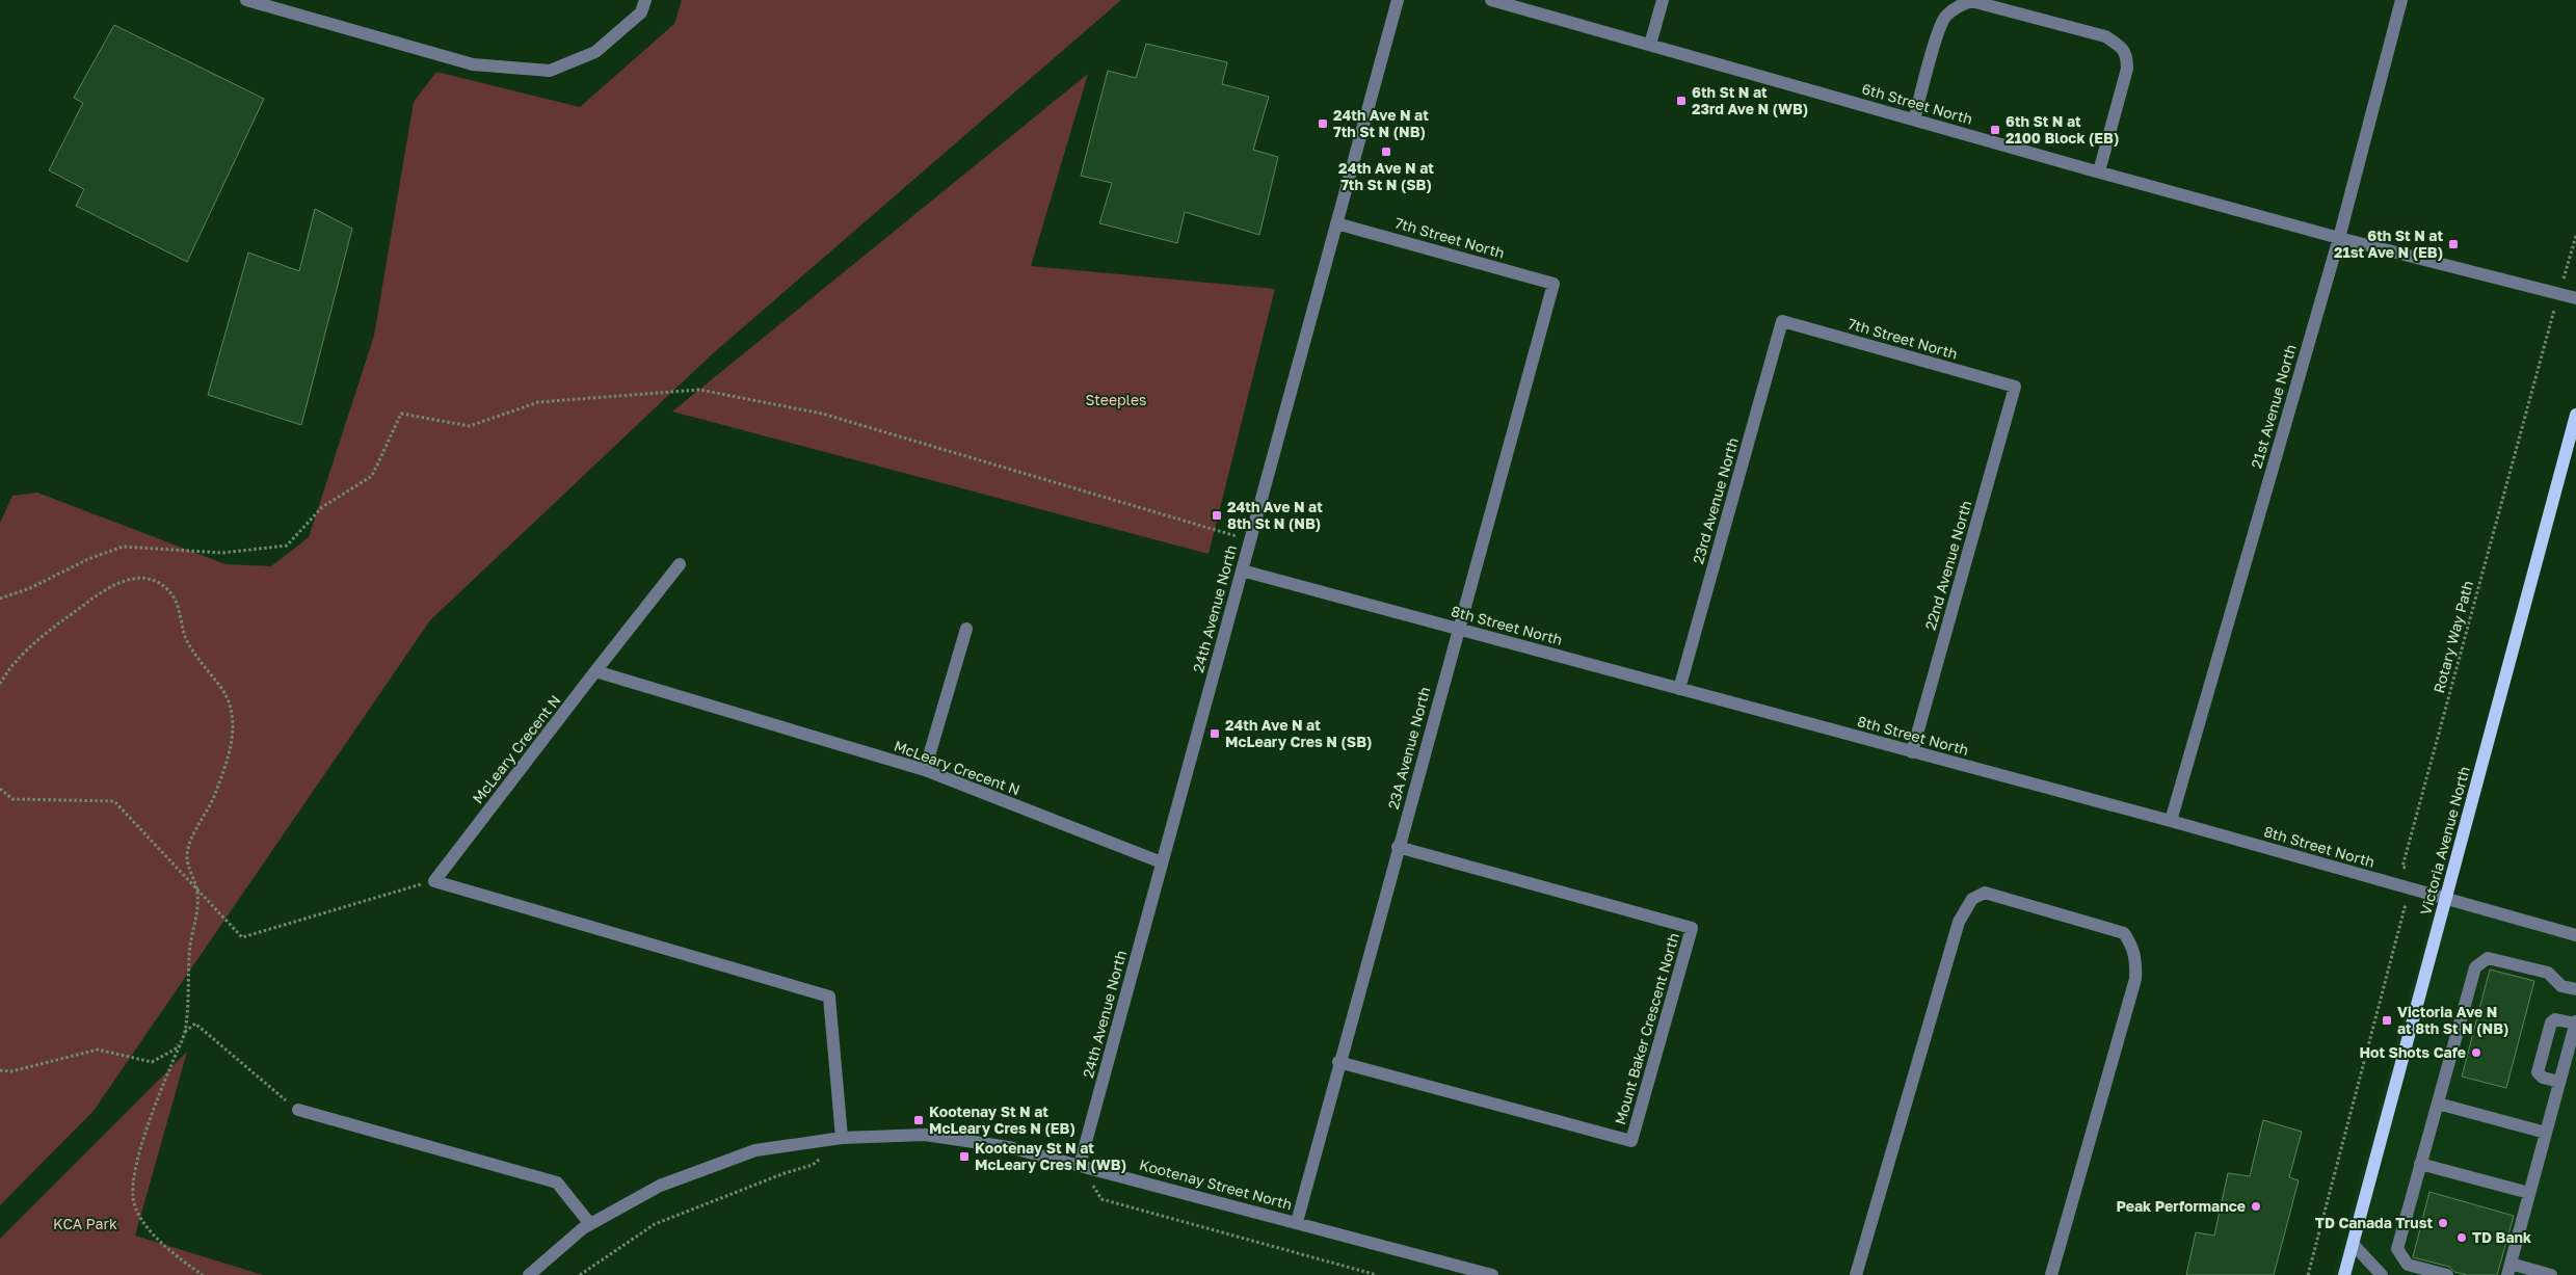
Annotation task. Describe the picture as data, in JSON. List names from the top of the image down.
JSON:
{
  "streets": {
    "main road": ["Victoria Avenue North"],
    "street": [
      "6th Street North",
      "7th Street North",
      "21st Avenue North",
      "23rd Avenue North",
      "22nd Avenue North",
      "24th Avenue North",
      "8th Street North",
      "23A Avenue North",
      "McLeary Crecent N",
      "Mount Baker Crescent North",
      "Kootenay Street North"
    ],
    "path": ["Rotary Way Path"]
  },
  "crossings": [
    ["6th Street North", "21st Avenue North"],
    ["6th Street North", "Rotary Way Path"],
    ["7th Street North", "23rd Avenue North"],
    ["7th Street North", "22nd Avenue North"],
    ["7th Street North", "24th Avenue North"],
    ["7th Street North", "23A Avenue North"],
    ["21st Avenue North", "8th Street North"],
    ["23rd Avenue North", "8th Street North"],
    ["22nd Avenue North", "8th Street North"],
    ["24th Avenue North", "8th Street North"],
    ["24th Avenue North", "McLeary Crecent N"],
    ["24th Avenue North", "Kootenay Street North"],
    ["8th Street North", "23A Avenue North"],
    ["8th Street North", "Victoria Avenue North"],
    ["23A Avenue North", "Mount Baker Crescent North"],
    ["23A Avenue North", "Kootenay Street North"]
  ],
  "parks": ["Steeples", "KCA Park"],
  "places": {
    "transit": [
      "6th St N at 23rd Ave N (WB)",
      "24th Ave N at 7th St N (NB)",
      "6th St N at 2100 Block (EB)",
      "24th Ave N at 7th St N (SB)",
      "6th St N at 21st Ave N (EB)",
      "24th Ave N at 8th St N (NB)",
      "24th Ave N at McLeary Cres N (SB)",
      "Victoria Ave N at 8th St N (NB)",
      "Kootenay St N at McLeary Cres N (EB)",
      "Kootenay St N at McLeary Cres N (WB)"
    ],
    "other": [
      "Hot Shots Cafe",
      "Peak Performance",
      "TD Canada Trust",
      "TD Bank"
    ]
  }
}
